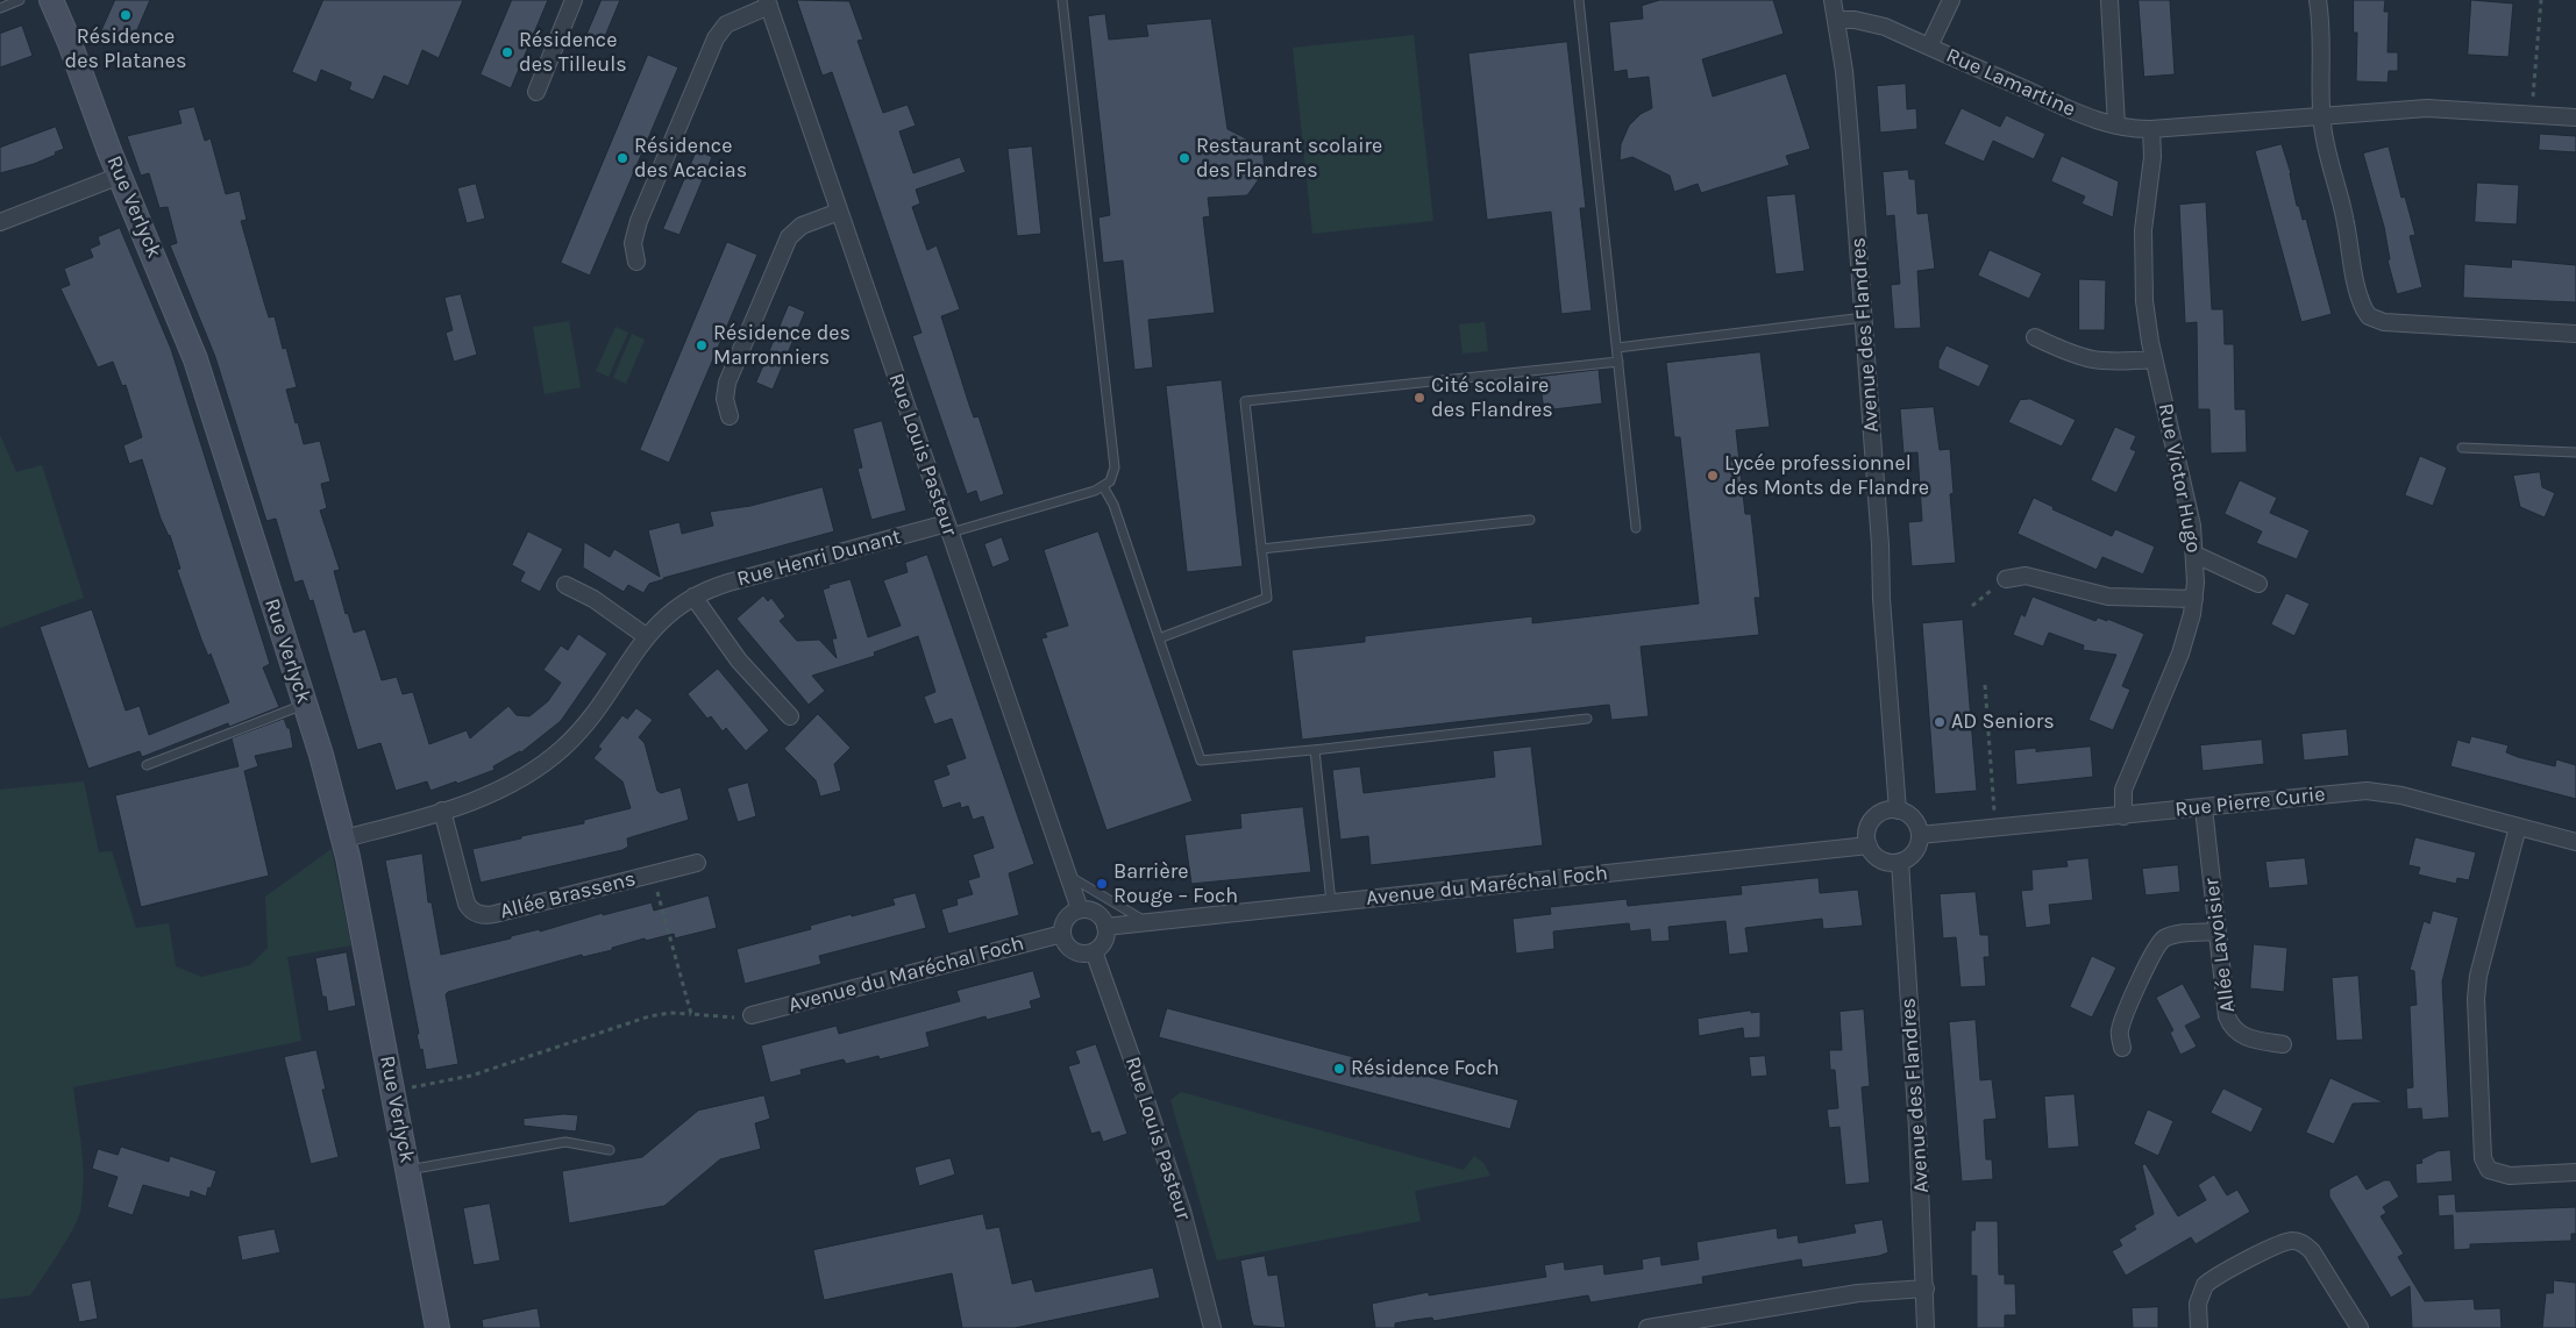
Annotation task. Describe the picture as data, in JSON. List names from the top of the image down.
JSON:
{
  "streets": {
    "street": [
      "Rue Lamartine",
      "Rue Verlyck",
      "Avenue des Flandres",
      "Rue Louis Pasteur",
      "Rue Victor Hugo",
      "Rue Henri Dunant",
      "Rue Pierre Curie",
      "Avenue du Maréchal Foch",
      "Allée Brassens",
      "Allée Lavoisier"
    ]
  },
  "crossings": [
    ["Rue Lamartine", "Avenue des Flandres"],
    ["Rue Lamartine", "Rue Victor Hugo"],
    ["Rue Verlyck", "Rue Henri Dunant"],
    ["Avenue des Flandres", "Rue Pierre Curie"],
    ["Avenue des Flandres", "Avenue du Maréchal Foch"],
    ["Rue Louis Pasteur", "Rue Henri Dunant"],
    ["Rue Louis Pasteur", "Avenue du Maréchal Foch"],
    ["Rue Victor Hugo", "Rue Pierre Curie"],
    ["Rue Henri Dunant", "Allée Brassens"],
    ["Rue Pierre Curie", "Avenue du Maréchal Foch"],
    ["Rue Pierre Curie", "Allée Lavoisier"]
  ],
  "places": [
    "Résidence des Platanes",
    "Résidence des Tilleuls",
    "Résidence des Acacias",
    "Restaurant scolaire des Flandres",
    "Résidence des Marronniers",
    "Cité scolaire des Flandres",
    "Lycée professionnel des Monts de Flandre",
    "AD Seniors",
    "Barrière Rouge – Foch",
    "Résidence Foch"
  ]
}
